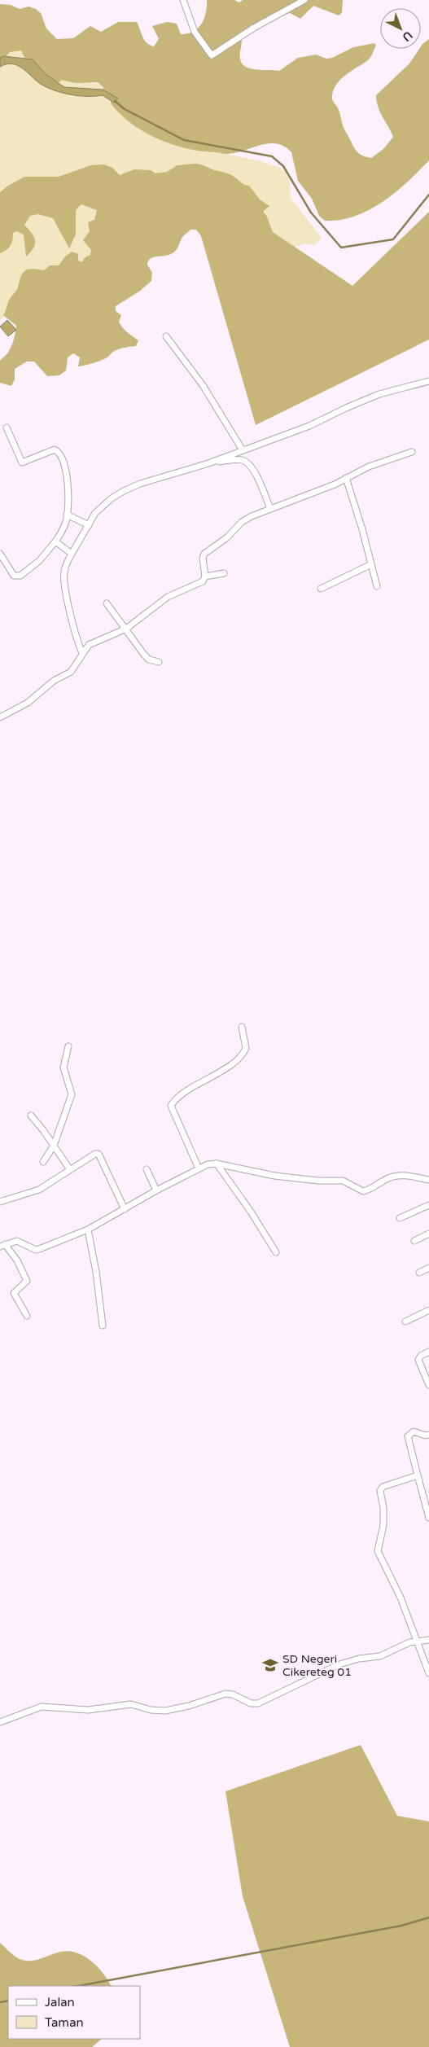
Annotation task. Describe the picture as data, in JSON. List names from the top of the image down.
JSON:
{
  "places": {
    "school or university": ["SD Negeri Cikereteg 01"]
  },
  "legend": ["Jalan", "Taman"],
  "north": "bottom right"
}
